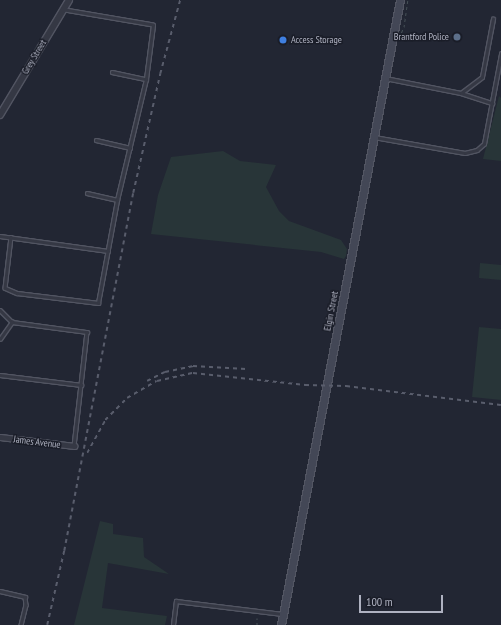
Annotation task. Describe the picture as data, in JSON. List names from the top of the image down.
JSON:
{
  "streets": {
    "main road": ["Elgin Street"],
    "street": ["Grey Street", "James Avenue"]
  },
  "places": ["Brantford Police", "Access Storage"],
  "scale_bar": "100 m"
}
